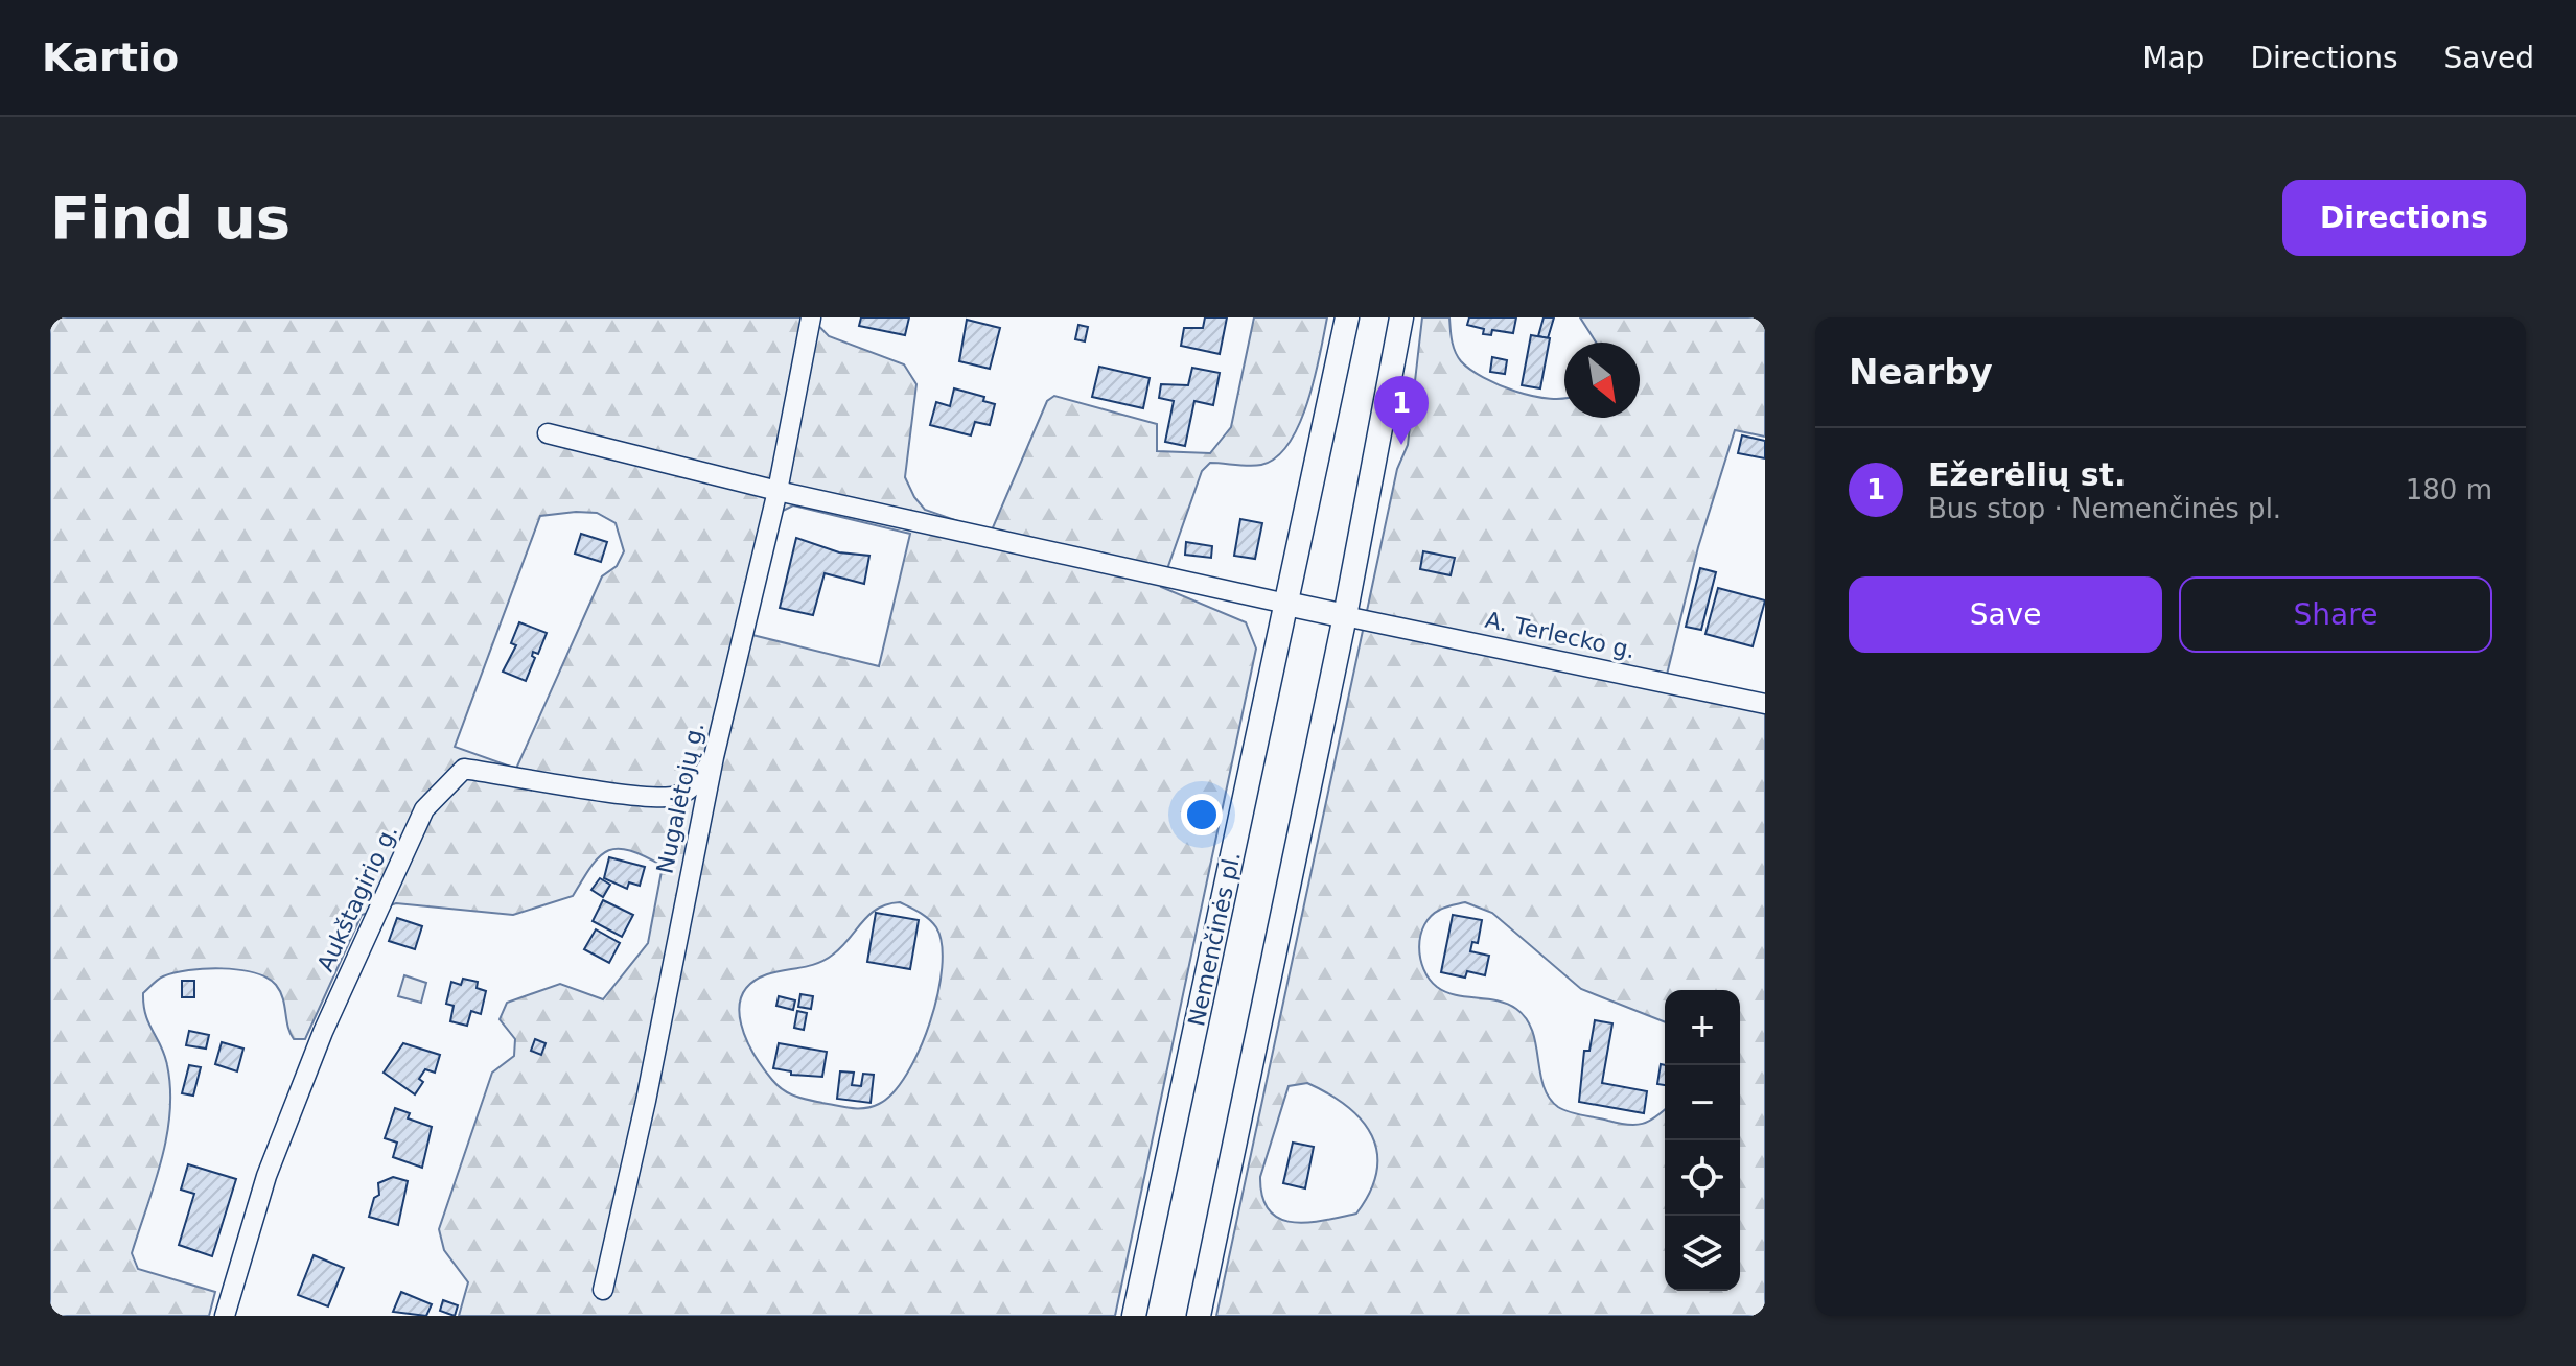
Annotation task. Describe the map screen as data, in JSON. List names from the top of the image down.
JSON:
{
  "streets": {
    "main road": ["Nemenčinės pl."],
    "street": ["A. Terlecko g.", "Nugalėtojų g.", "Aukštagirio g."]
  },
  "crossings": [
    ["Nugalėtojų g.", "Aukštagirio g."]
  ],
  "north": "bottom right",
  "page": {
    "header": "Kartio",
    "nav": ["Map", "Directions", "Saved"],
    "buttons": [
      "Directions",
      ["Save", "Share"]
    ],
    "title": "Find us",
    "heading": "Nearby",
    "pins": "1",
    "list": [
      {
        "mark": "1",
        "name": "Ežerėlių st.",
        "note": "Bus stop · Nemenčinės pl.",
        "value": "180 m"
      }
    ],
    "map_buttons": ["+", "−"]
  }
}
